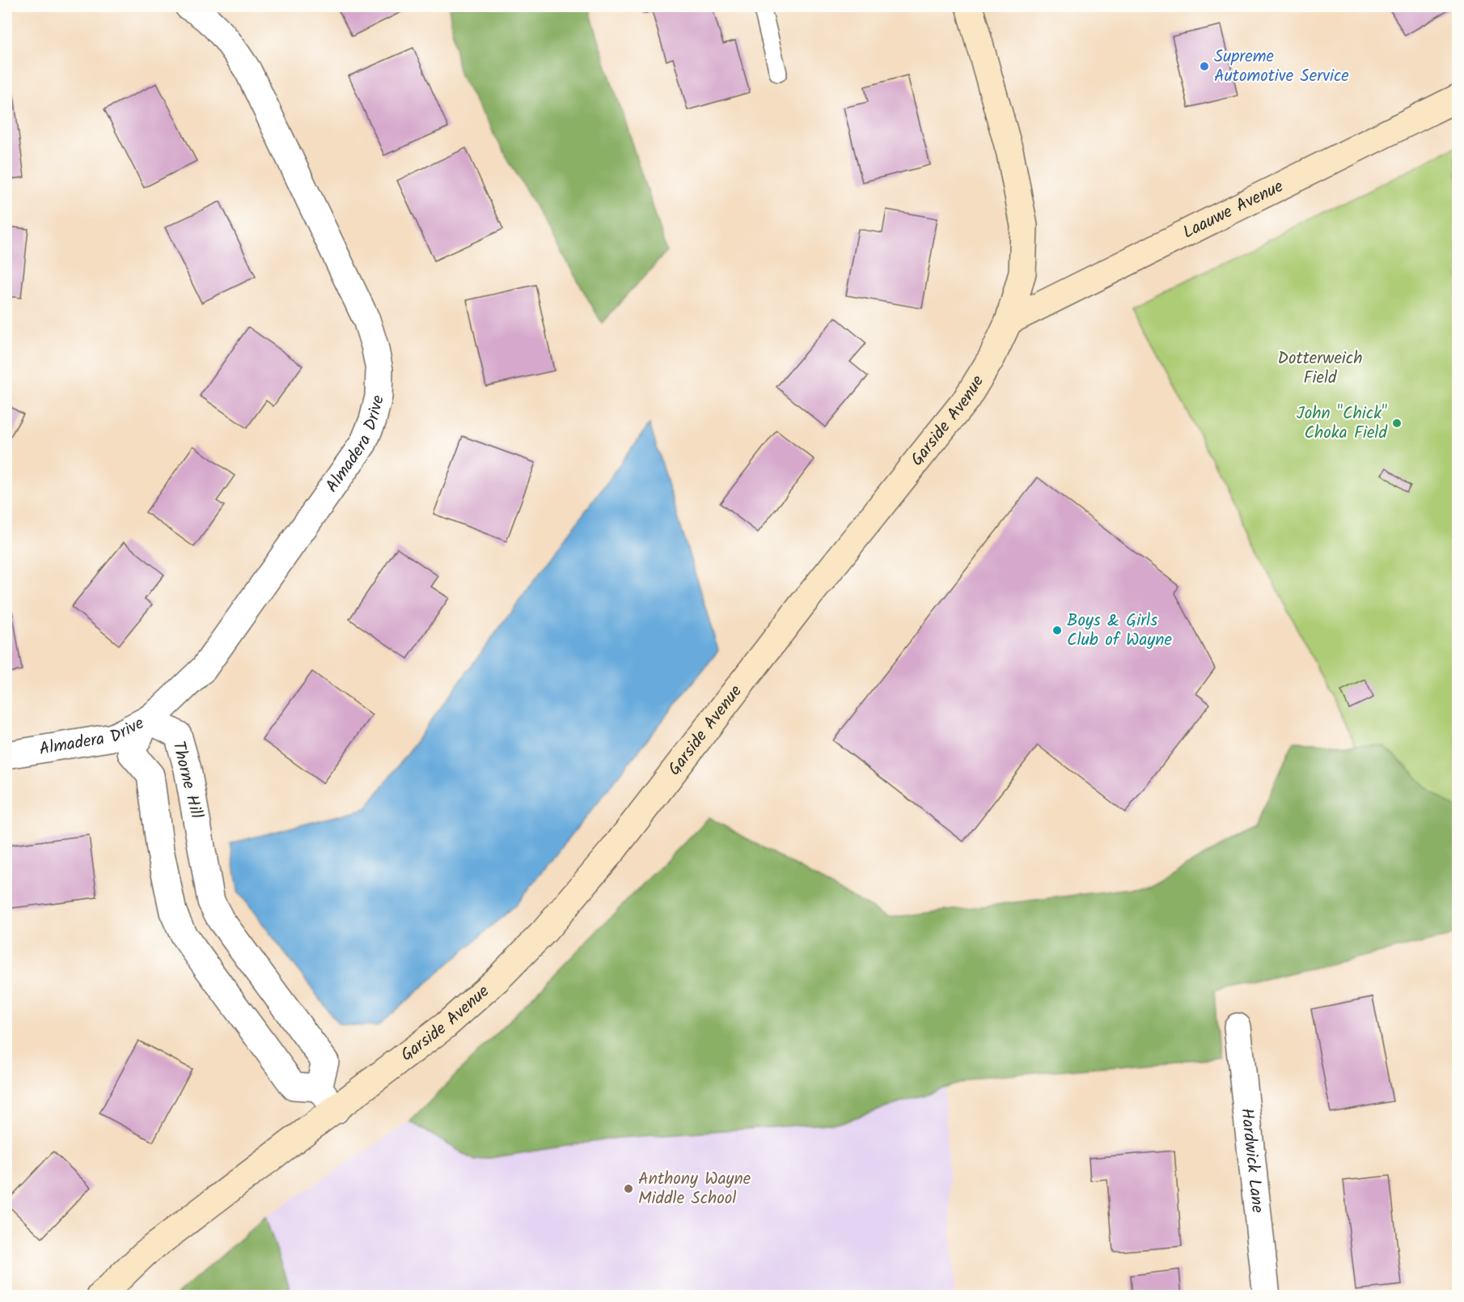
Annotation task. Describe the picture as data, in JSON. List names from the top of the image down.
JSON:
{
  "streets": {
    "street": [
      "Laauwe Avenue",
      "Garside Avenue",
      "Almadera Drive",
      "Thorne Hill",
      "Hardwick Lane"
    ]
  },
  "crossings": [
    ["Laauwe Avenue", "Garside Avenue"],
    ["Almadera Drive", "Thorne Hill"]
  ],
  "parks": ["Dotterweich Field"],
  "places": [
    "Supreme Automotive Service",
    "John \"Chick\" Choka Field",
    "Boys & Girls Club of Wayne",
    "Anthony Wayne Middle School"
  ]
}
